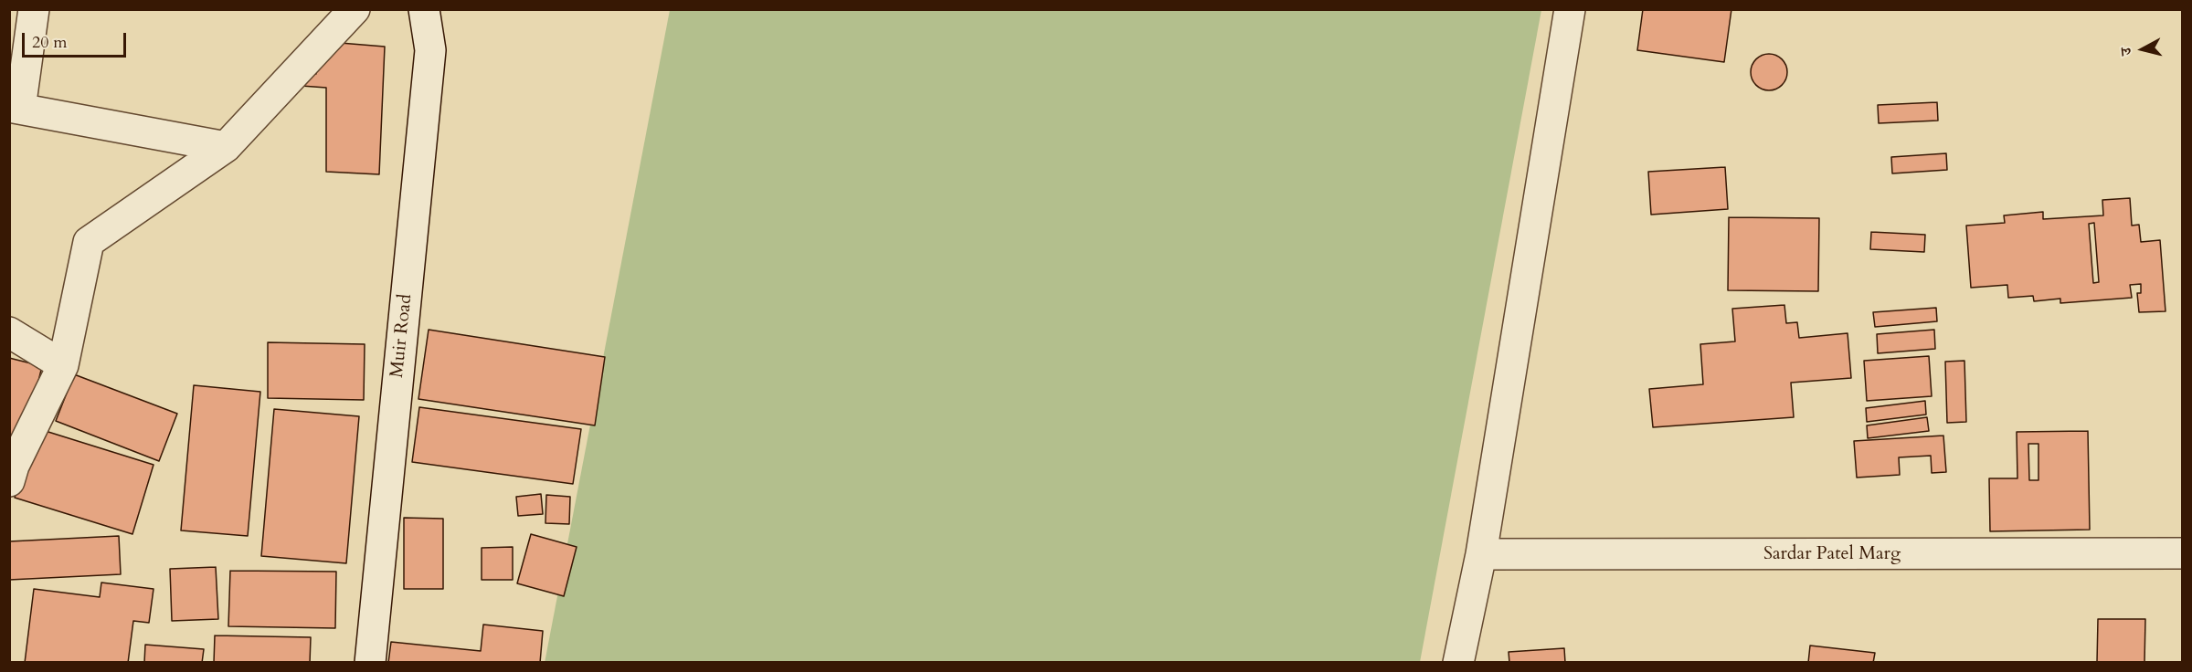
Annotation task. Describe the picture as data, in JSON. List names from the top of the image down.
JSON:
{
  "streets": {
    "street": ["Muir Road", "Sardar Patel Marg"]
  },
  "scale_bar": "20 m",
  "north": "left"
}
